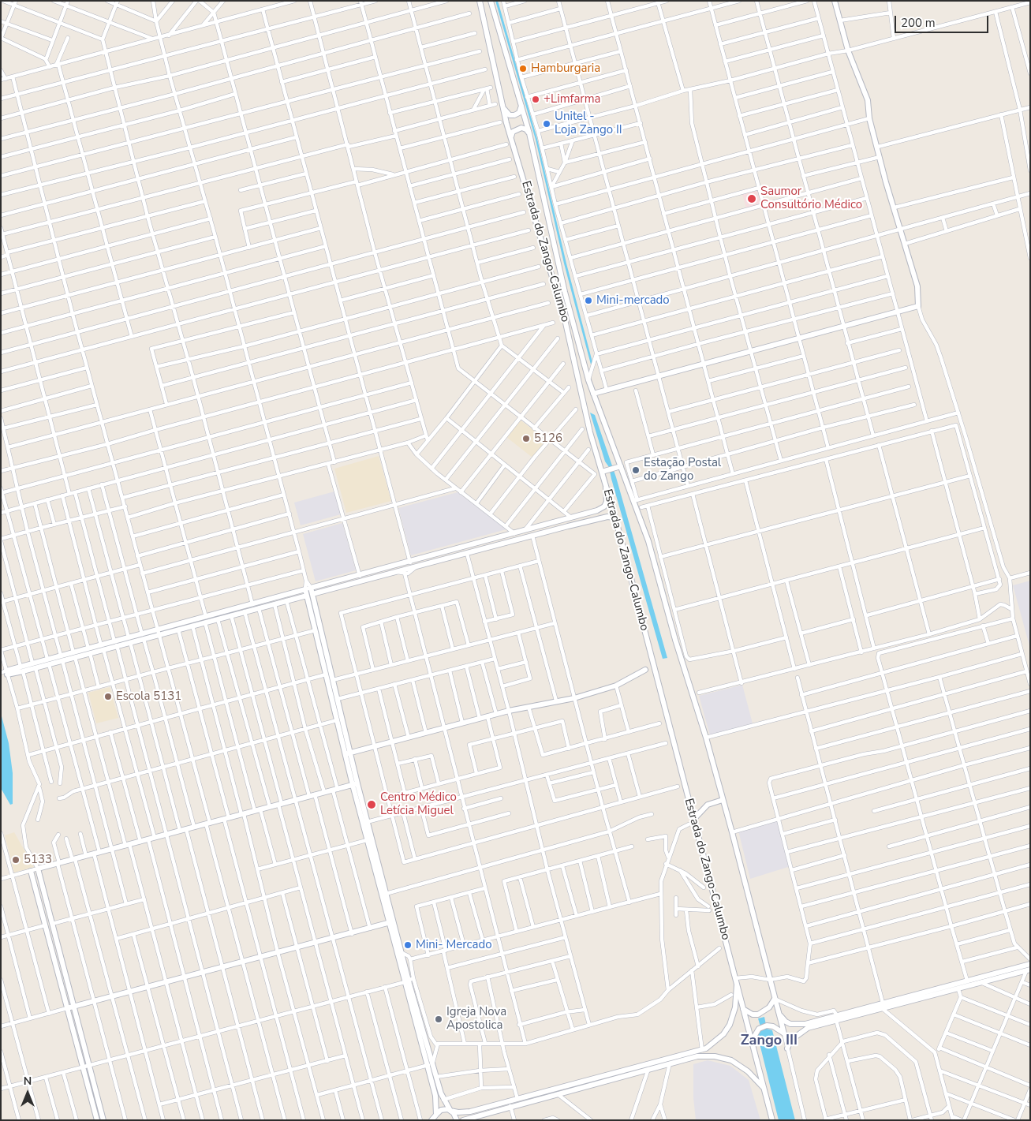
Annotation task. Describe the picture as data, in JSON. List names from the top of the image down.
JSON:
{
  "streets": {
    "street": ["Estrada do Zango-Calumbo"]
  },
  "districts": ["Zango III"],
  "places": [
    "Hamburgaria",
    "+Limfarma",
    "Unitel - Loja Zango II",
    "Saumor Consultório Médico",
    "Mini-mercado",
    "5126",
    "Estação Postal do Zango",
    "Escola 5131",
    "Centro Médico Letícia Miguel",
    "5133",
    "Mini- Mercado",
    "Igreja Nova Apostolica"
  ],
  "scale_bar": "200 m",
  "north": "top"
}
